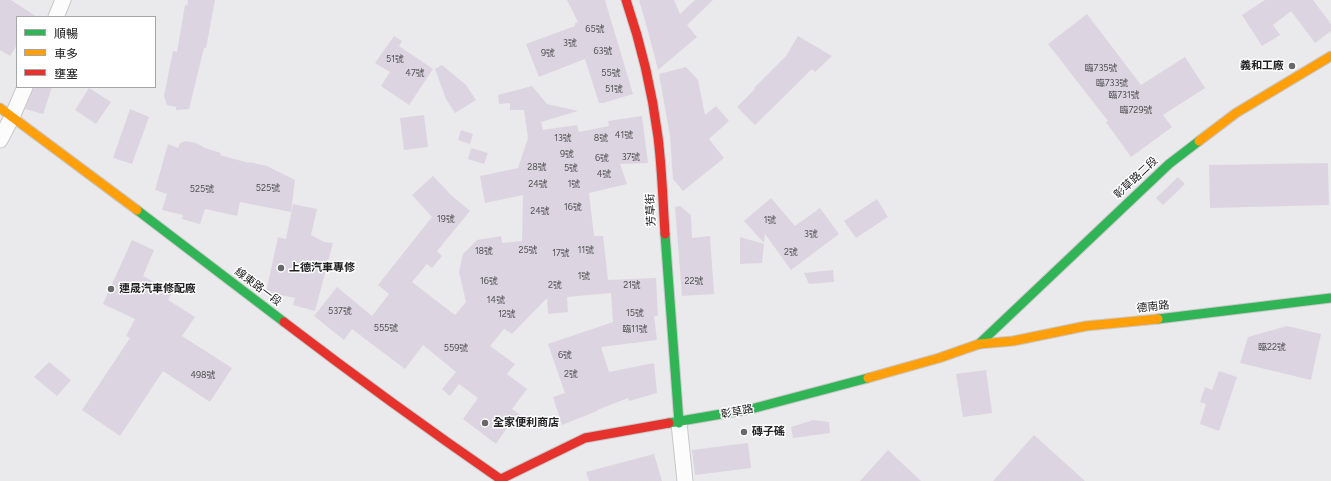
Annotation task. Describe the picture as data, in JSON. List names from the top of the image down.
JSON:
{
  "streets": {
    "street": [
      "彰草路二段",
      "芳草街",
      "線東路一段",
      "德南路",
      "彰草路"
    ]
  },
  "crossings": [
    ["彰草路二段", "德南路"],
    ["彰草路二段", "彰草路"],
    ["芳草街", "彰草路"],
    ["線東路一段", "彰草路"],
    ["德南路", "彰草路"]
  ],
  "places": [
    "義和工廠",
    "上德汽車專修",
    "連晟汽車修配廠",
    "全家便利商店",
    "磚子磘"
  ],
  "house_numbers": [
    "65號",
    "3號",
    "63號",
    "9號",
    "51號",
    "臨735號",
    "47號",
    "55號",
    "臨733號",
    "51號",
    "臨731號",
    "臨729號",
    "41號",
    "13號",
    "8號",
    "9號",
    "37號",
    "6號",
    "28號",
    "5號",
    "4號",
    "24號",
    "1號",
    "525號",
    "525號",
    "16號",
    "24號",
    "19號",
    "1號",
    "3號",
    "25號",
    "11號",
    "18號",
    "2號",
    "17號",
    "1號",
    "16號",
    "22號",
    "2號",
    "21號",
    "14號",
    "537號",
    "15號",
    "12號",
    "555號",
    "臨11號",
    "臨22號",
    "559號",
    "6號",
    "2號",
    "498號"
  ],
  "legend": ["順暢", "車多", "壅塞"]
}
